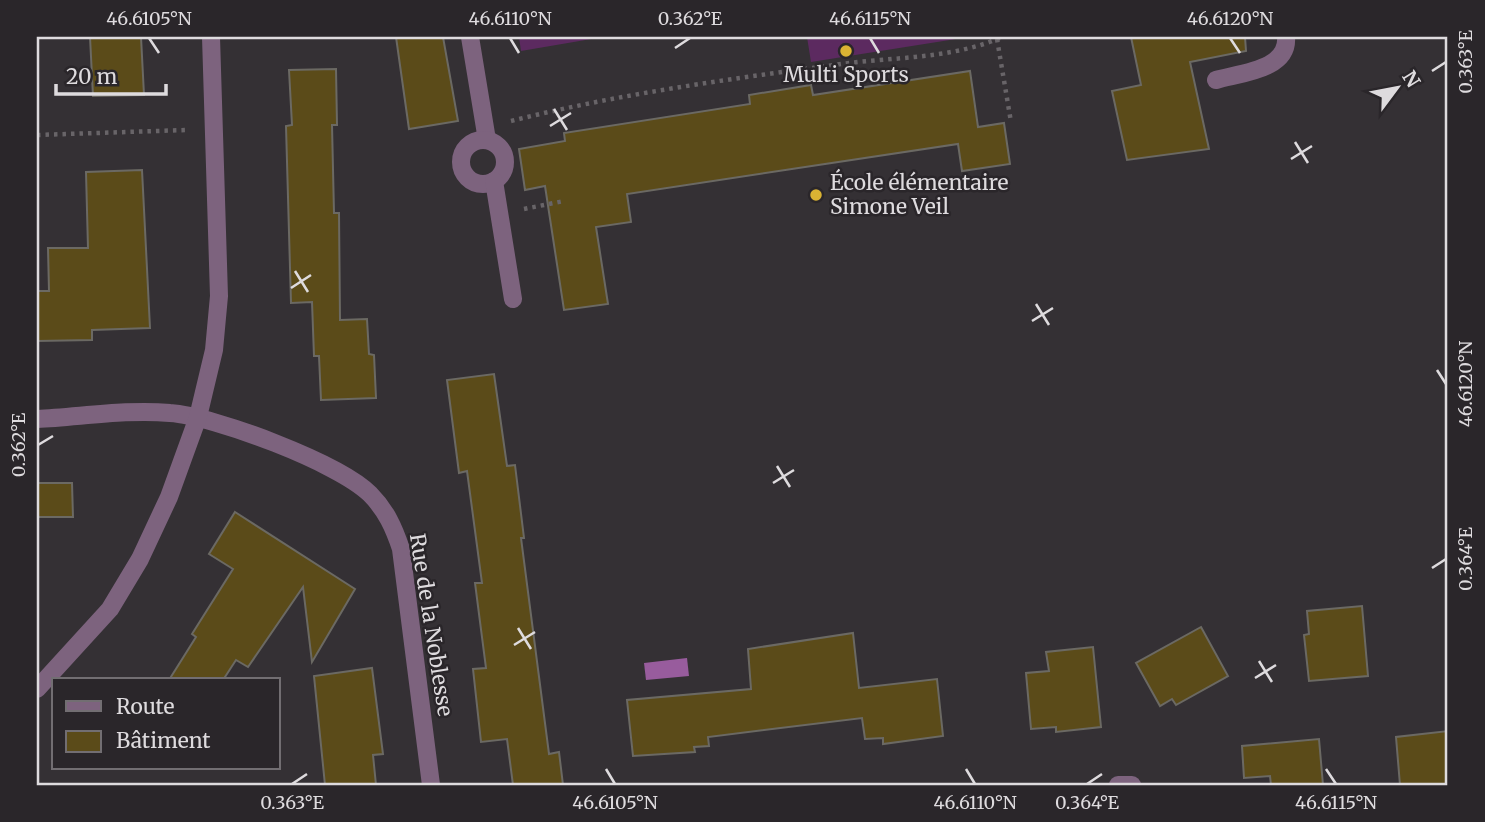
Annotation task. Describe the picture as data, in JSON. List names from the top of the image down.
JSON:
{
  "streets": {
    "street": ["Rue de la Noblesse"]
  },
  "places": ["Multi Sports", "École élémentaire Simone Veil"],
  "legend": ["Route", "Bâtiment"],
  "scale_bar": "20 m",
  "north": "top right",
  "coordinates": [
    "46.6105°N",
    "46.6110°N",
    "0.362°E",
    "46.6115°N",
    "46.6120°N",
    "0.363°E",
    "0.364°E"
  ]
}
